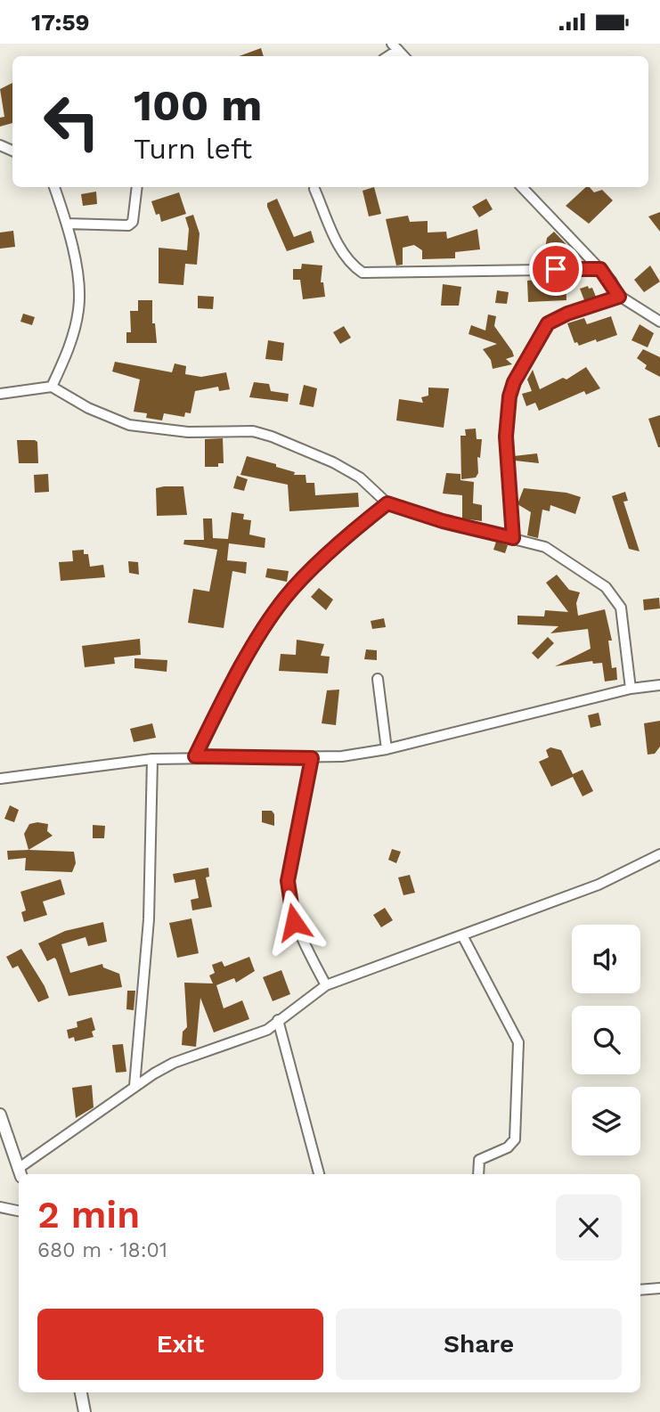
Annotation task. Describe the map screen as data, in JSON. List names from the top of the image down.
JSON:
{
  "page": {
    "status": "17:59",
    "turn": ["100 m", "Turn left"],
    "heading": ["2 min", "680 m · 18:01"],
    "buttons": ["Exit", "Share"]
  }
}
